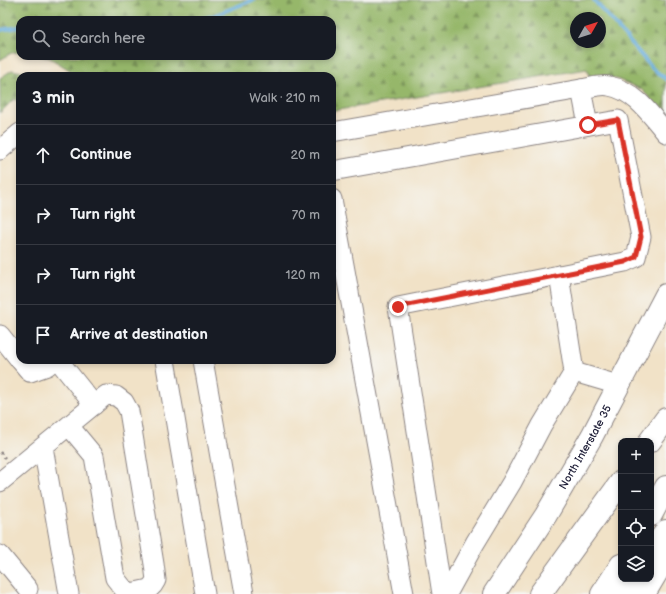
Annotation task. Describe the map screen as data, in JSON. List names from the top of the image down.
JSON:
{
  "streets": {
    "main road": ["North Interstate 35"]
  },
  "north": "top right",
  "page": {
    "search": "Search here",
    "heading": ["3 min", "Walk · 210 m"],
    "list": [
      ["Continue", "20 m"],
      ["Turn right", "70 m"],
      ["Turn right", "120 m"],
      "Arrive at destination"
    ],
    "map_buttons": ["+", "−"]
  }
}
